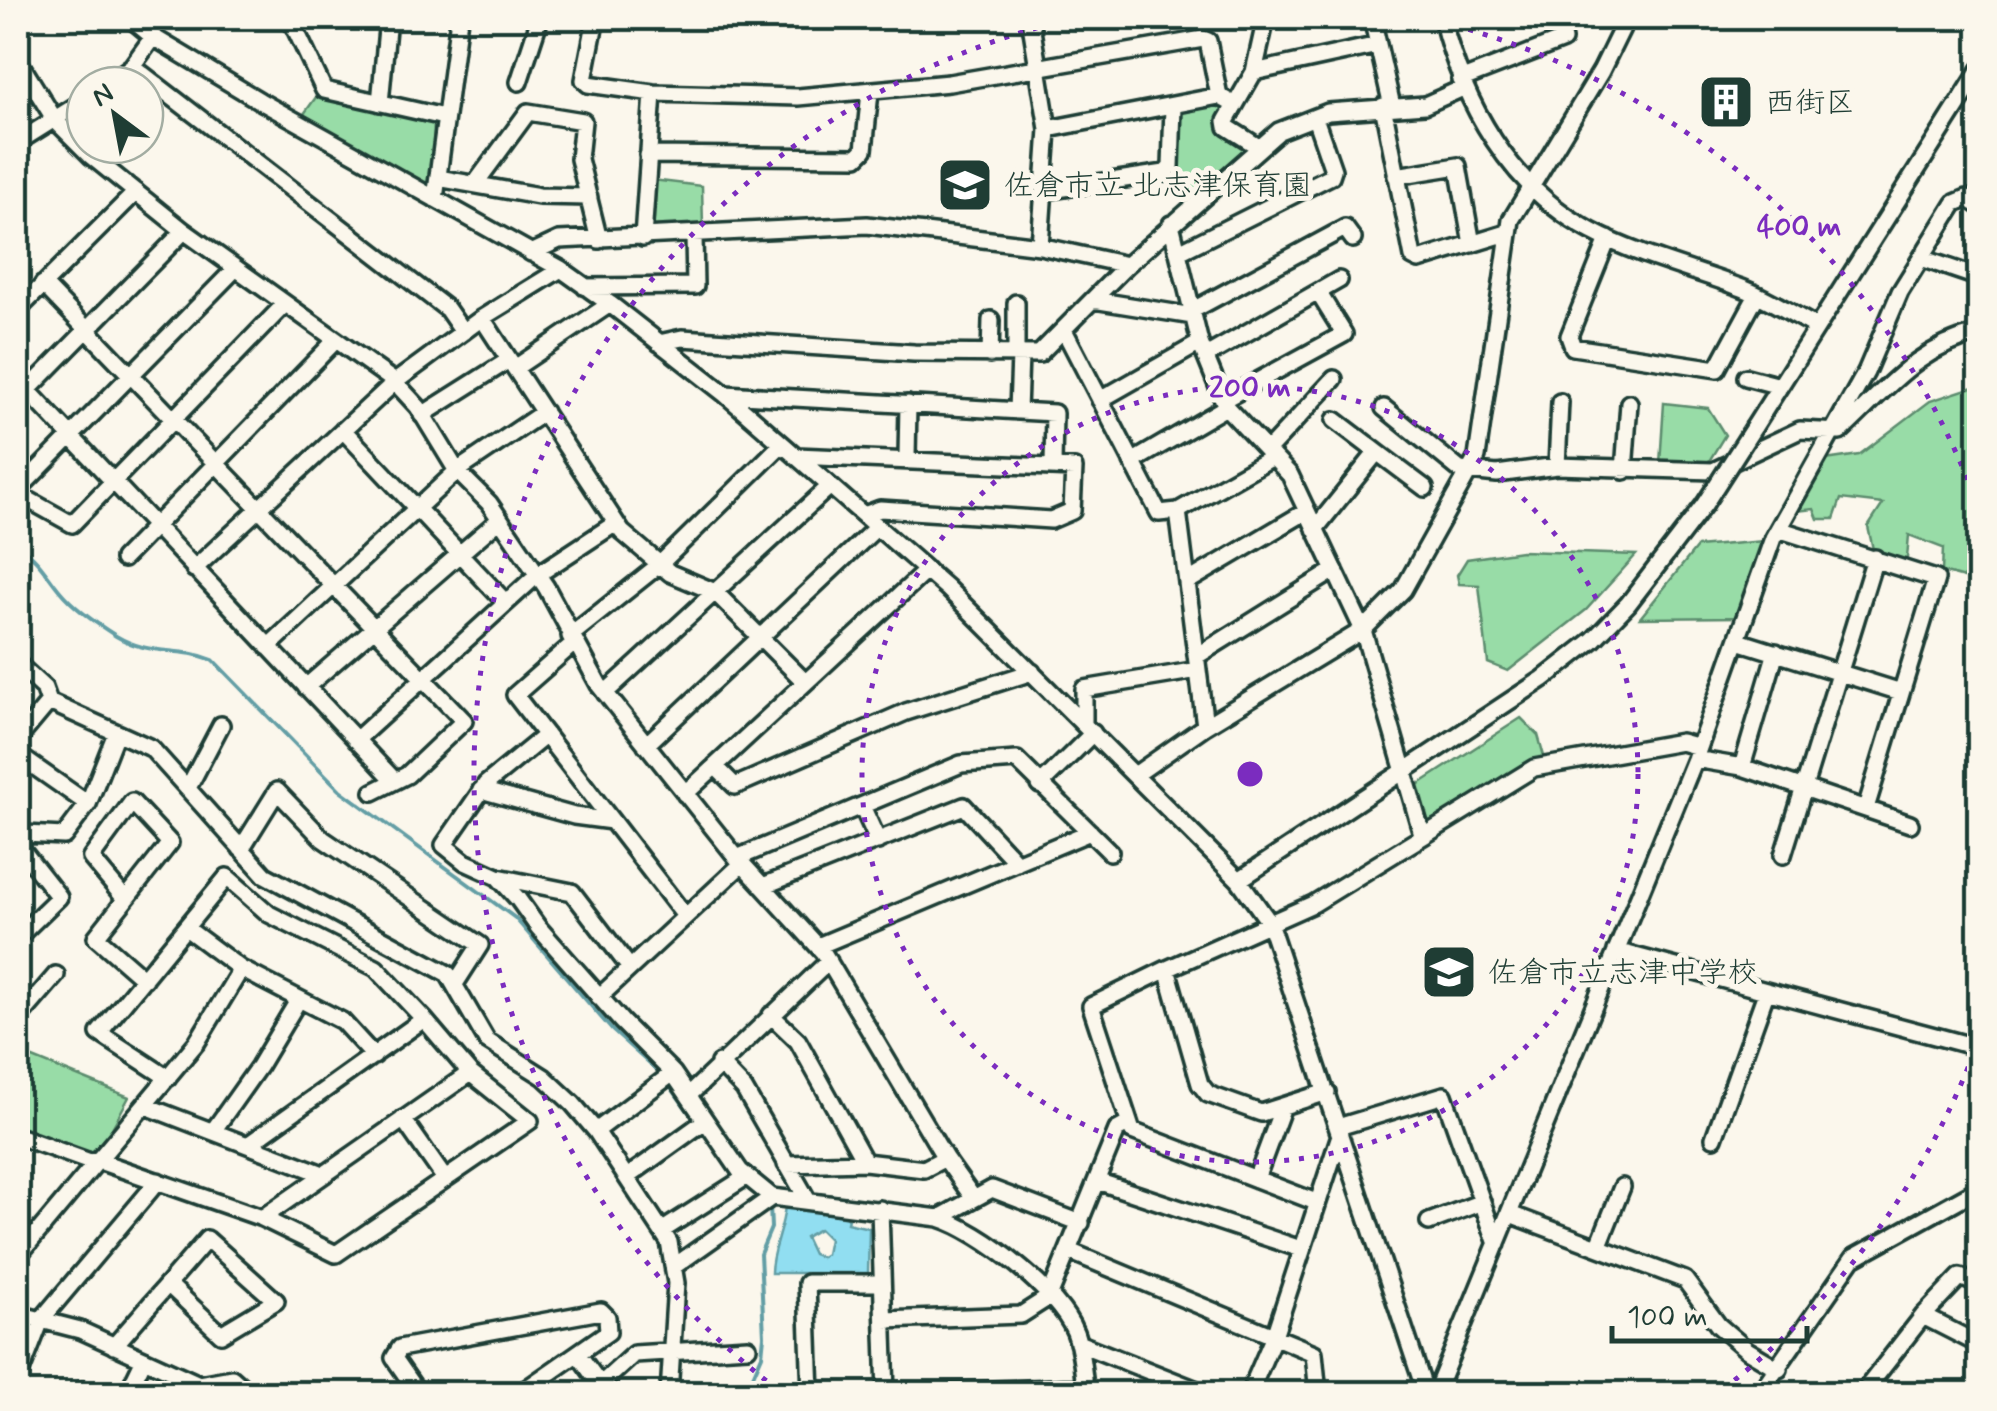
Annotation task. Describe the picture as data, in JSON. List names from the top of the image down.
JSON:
{
  "places": {
    "building": ["西街区"],
    "school or university": ["佐倉市立 北志津保育園", "佐倉市立志津中学校"]
  },
  "scale_bar": "100 m",
  "north": "top left",
  "rings": ["400 m", "200 m"]
}
